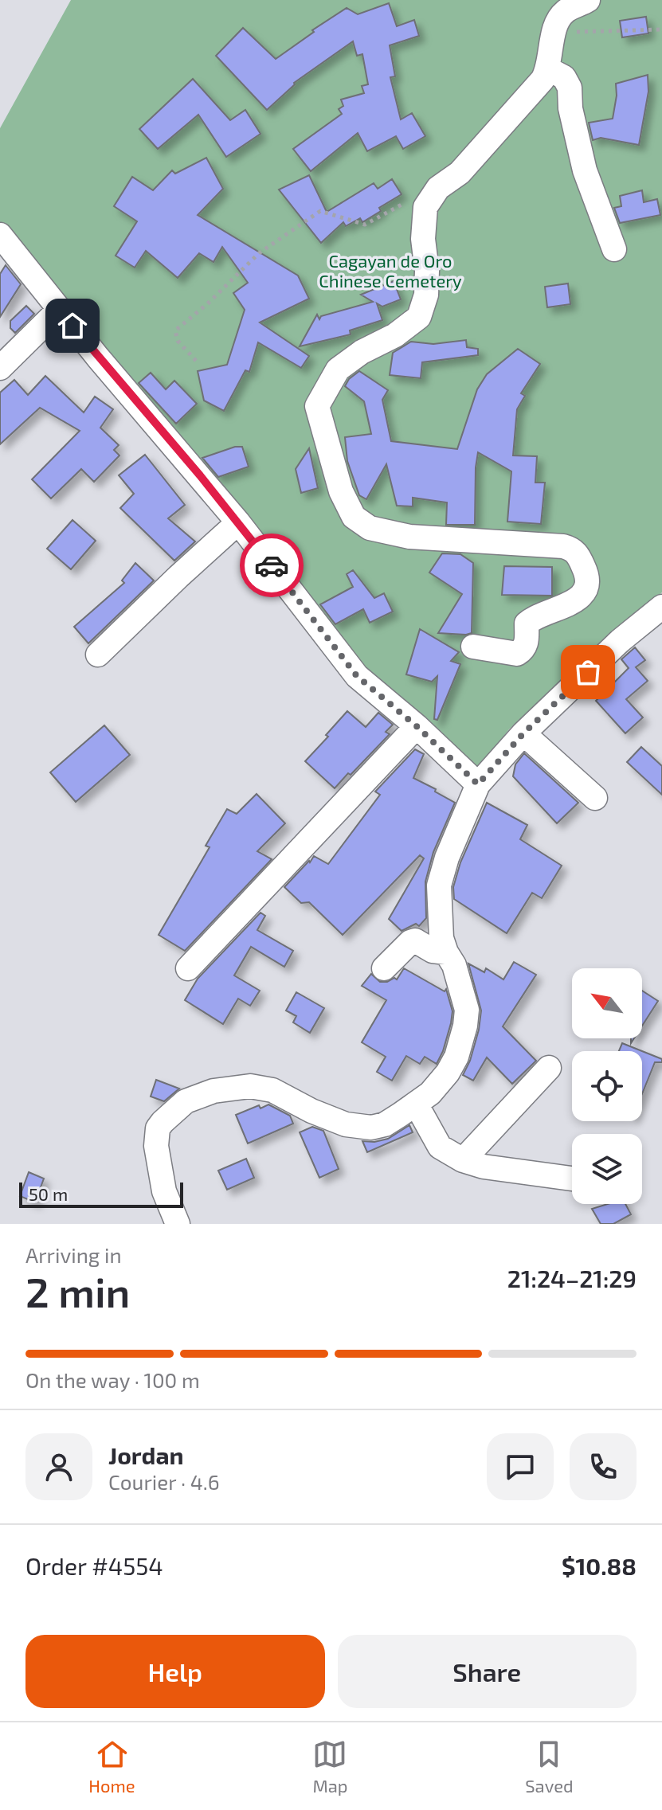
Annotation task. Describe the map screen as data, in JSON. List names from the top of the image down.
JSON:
{
  "parks": ["Cagayan de Oro Chinese Cemetery"],
  "scale_bar": "50 m",
  "north": "top left",
  "page": {
    "scale": "50 m",
    "heading": ["2 min", "Arriving in", "21:24–21:29"],
    "panel": [
      "Jordan",
      "Courier · 4.6",
      "Order #4554",
      "$10.88"
    ],
    "bar": "On the way · 100 m",
    "buttons": ["Help", "Share"],
    "tabs": ["Home", "Map", "Saved"]
  }
}
